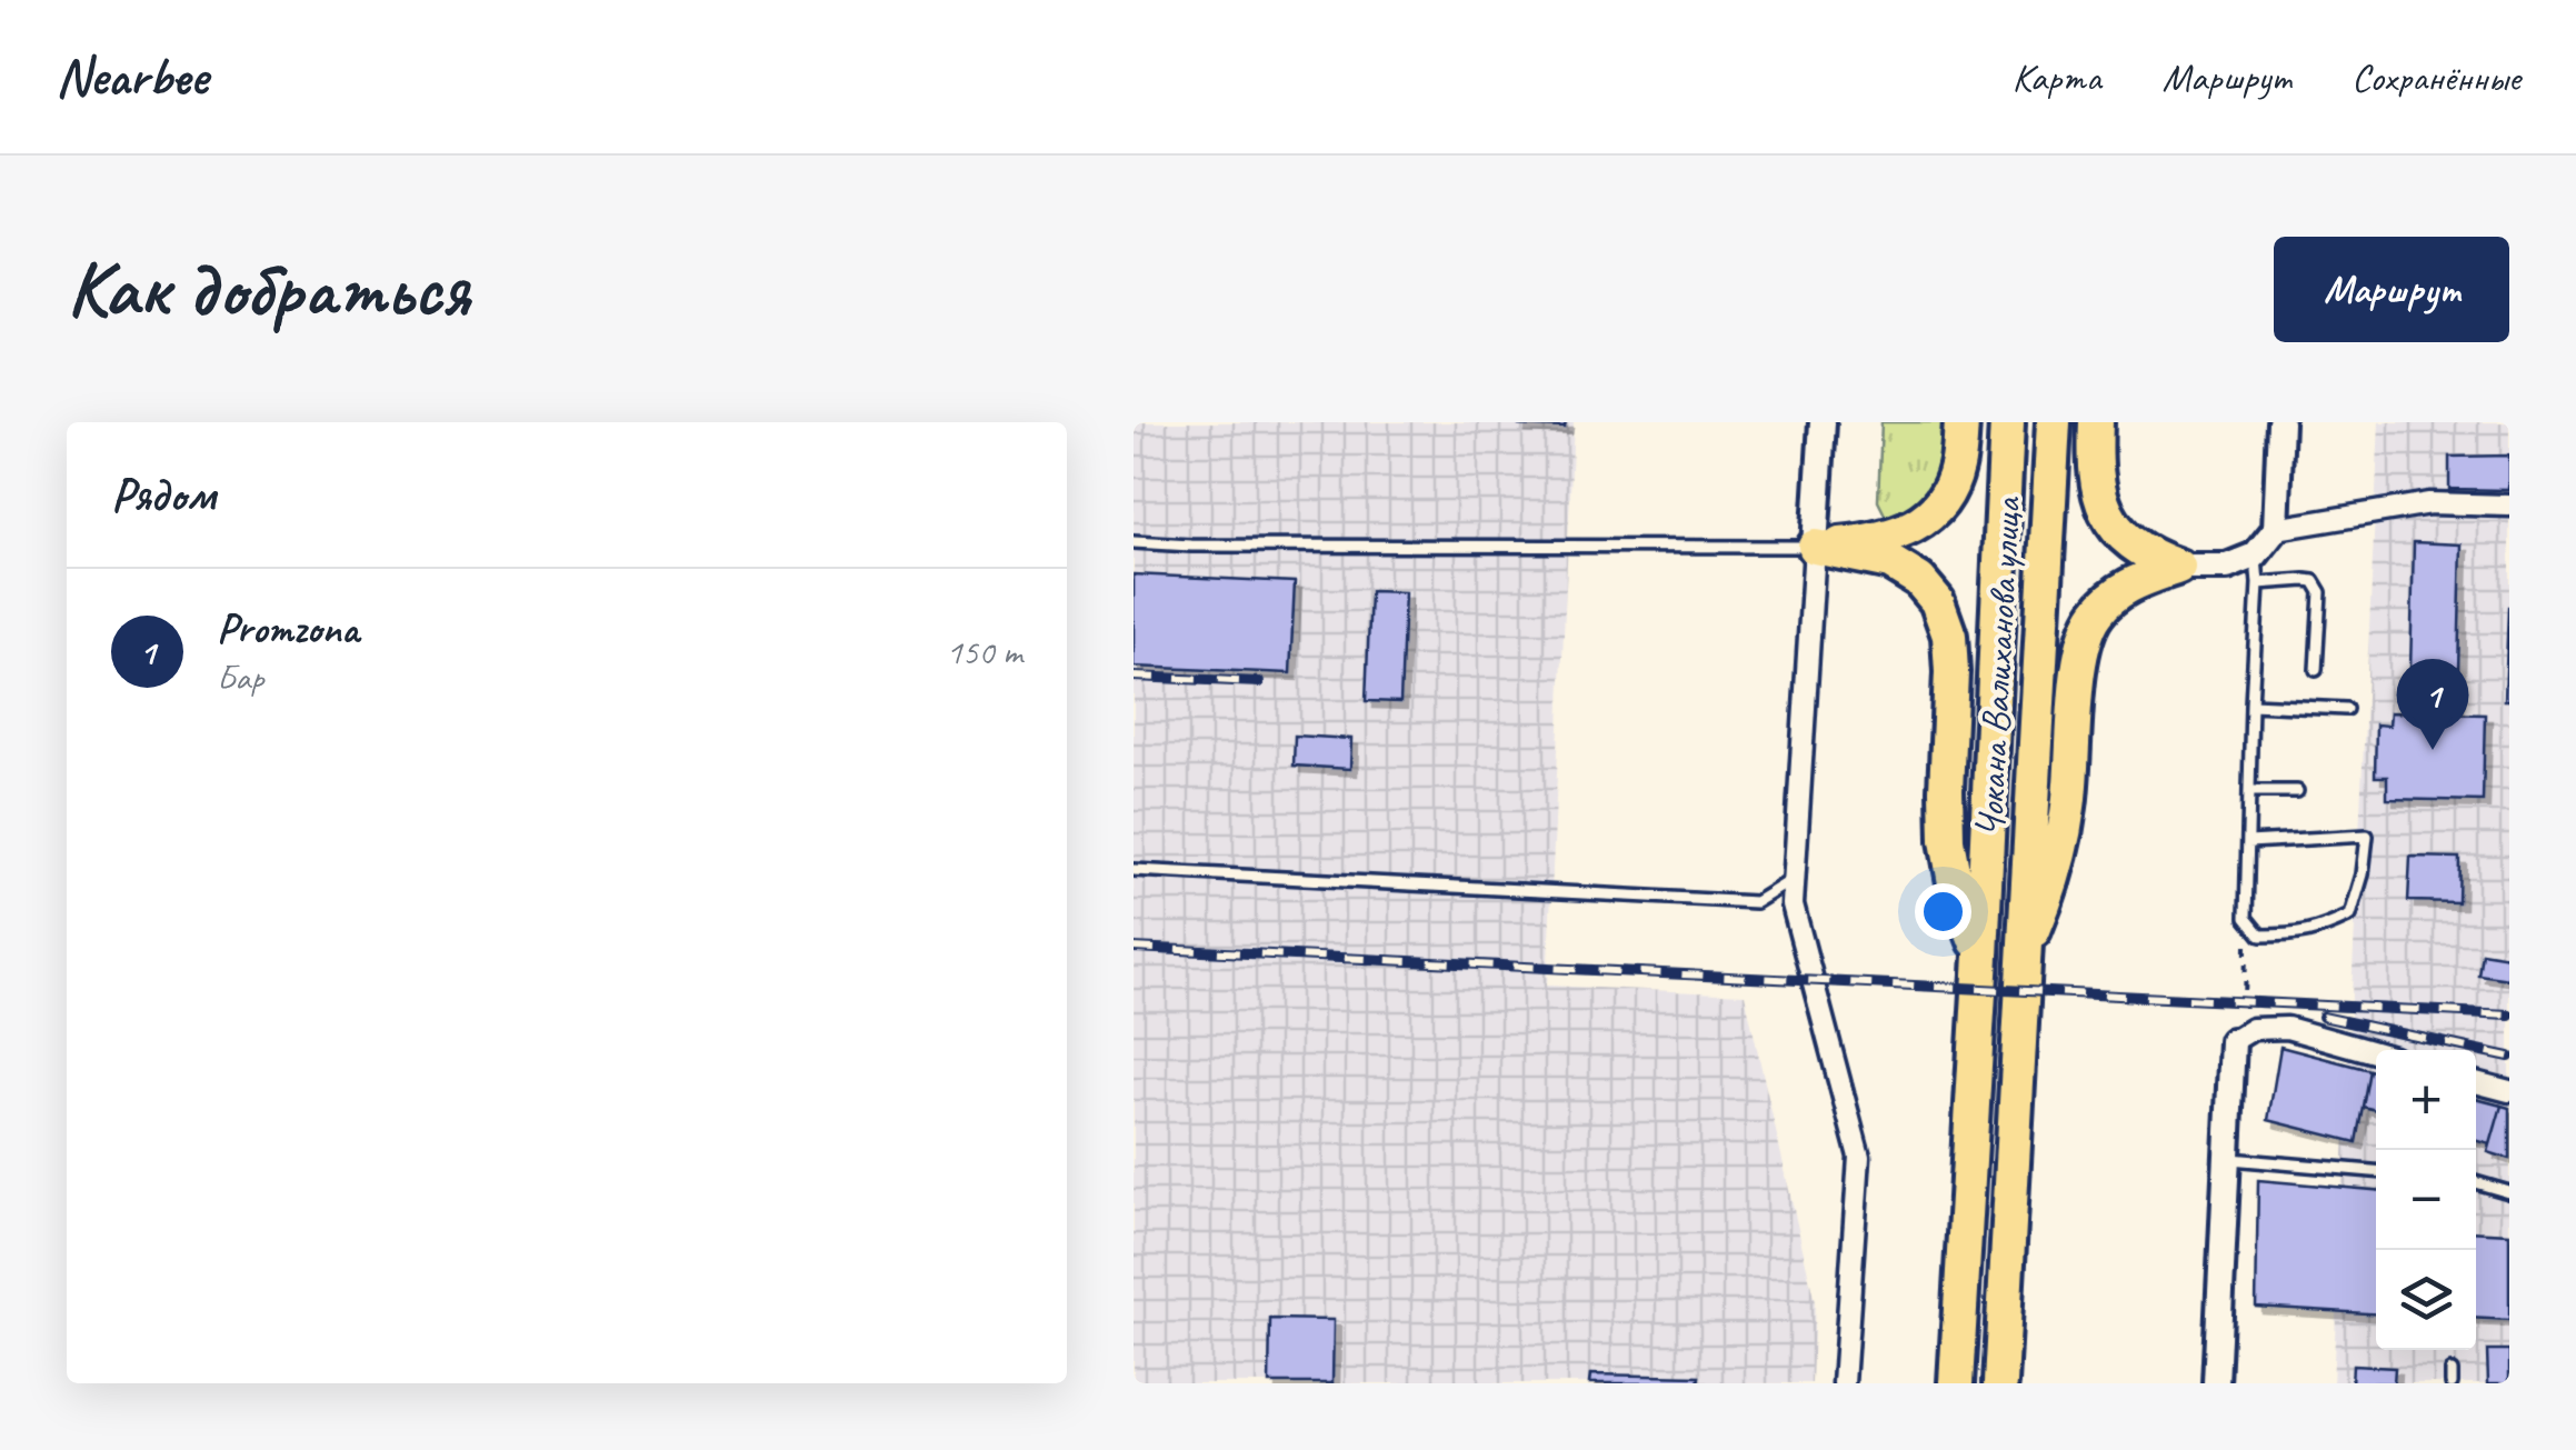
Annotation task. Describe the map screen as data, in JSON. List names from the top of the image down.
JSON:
{
  "streets": {
    "main road": ["Чокана Валиханова улица"]
  },
  "page": {
    "header": "Nearbee",
    "nav": ["Карта", "Маршрут", "Сохранённые"],
    "buttons": "Маршрут",
    "title": "Как добраться",
    "heading": "Рядом",
    "list": [
      {
        "mark": "1",
        "name": "Promzona",
        "note": "Бар",
        "value": "150 m"
      }
    ],
    "pins": "1",
    "map_buttons": ["+", "−"]
  }
}
